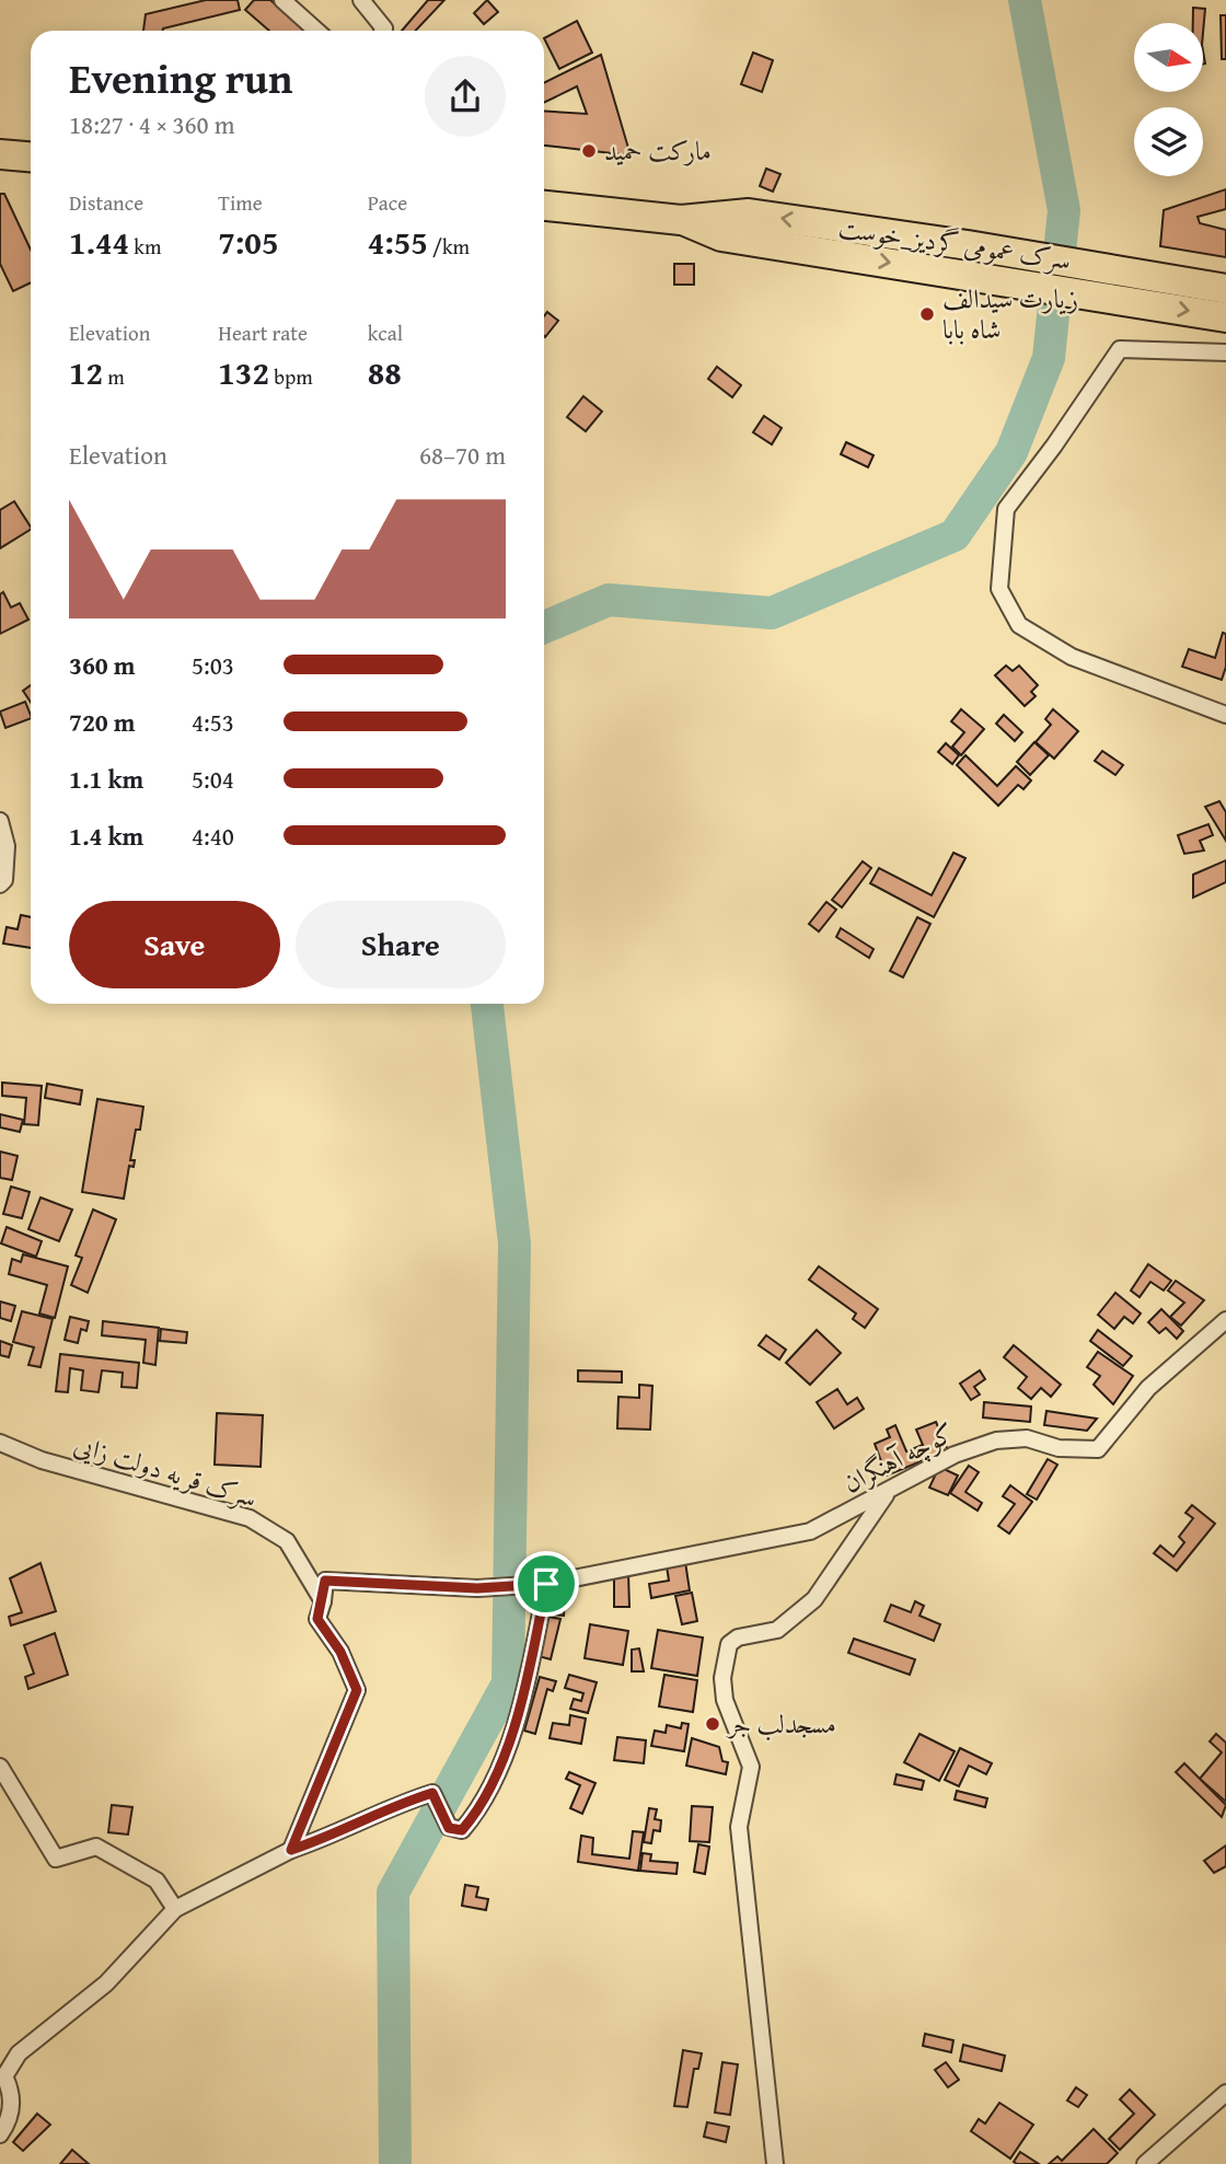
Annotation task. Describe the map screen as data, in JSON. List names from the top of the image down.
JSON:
{
  "streets": {
    "highway": ["سرک عمومی گردیز_خوست"],
    "street": ["کوچه آهنگران", "سرک قریه دولت زایی"]
  },
  "crossings": [
    ["کوچه آهنگران", "سرک قریه دولت زایی"]
  ],
  "places": ["مارکت حمید", "زیارت سیدالف شاه بابا", "مسجدلب جر"],
  "north": "right",
  "page": {
    "heading": ["Evening run", "18:27 · 4 × 360 m"],
    "stats": [
      ["Distance", "1.44 km"],
      ["Time", "7:05"],
      ["Pace", "4:55 /km"],
      ["Elevation", "12 m"],
      ["Heart rate", "132 bpm"],
      ["kcal", "88"]
    ],
    "chart": ["Elevation", "68–70 m"],
    "list": [
      {
        "name": "360 m",
        "note": "5:03"
      },
      {
        "name": "720 m",
        "note": "4:53"
      },
      {
        "name": "1.1 km",
        "note": "5:04"
      },
      {
        "name": "1.4 km",
        "note": "4:40"
      }
    ],
    "buttons": ["Save", "Share"]
  }
}
